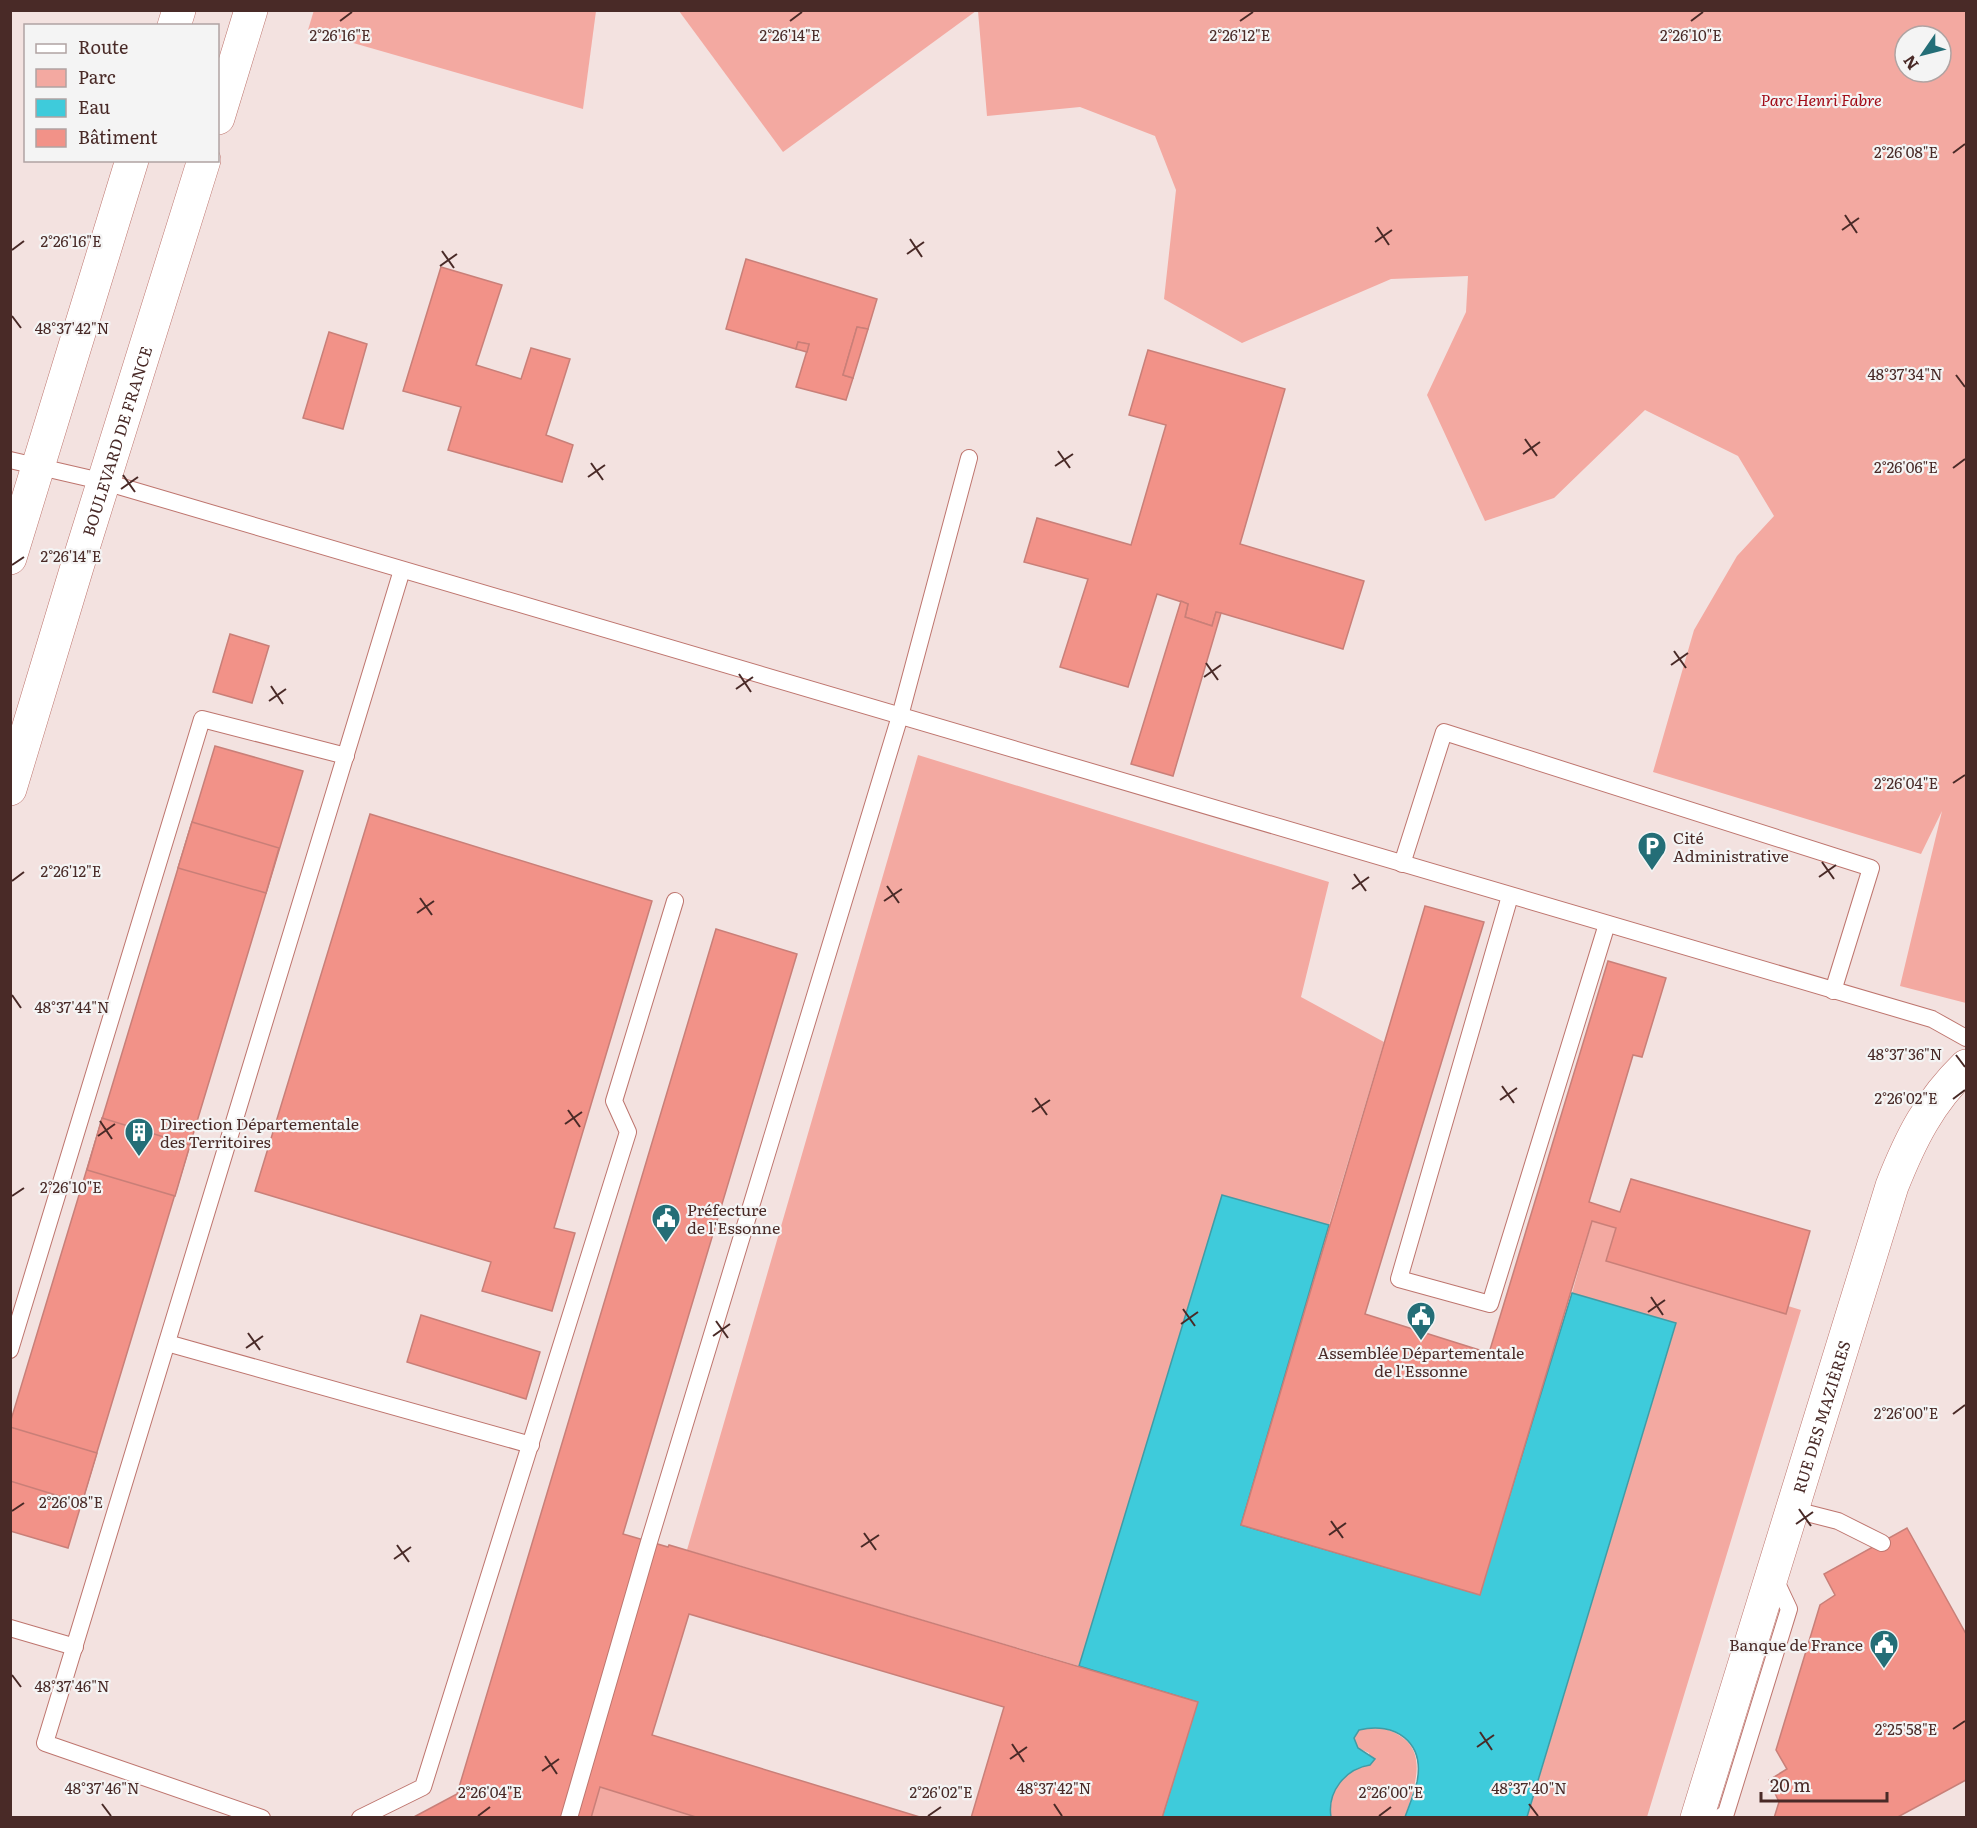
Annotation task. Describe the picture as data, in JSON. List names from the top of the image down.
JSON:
{
  "streets": {
    "main road": ["BOULEVARD DE FRANCE", "RUE DES MAZIÈRES"]
  },
  "parks": ["Parc Henri Fabre"],
  "places": {
    "parking": ["Cité Administrative"],
    "building": ["Direction Départementale des Territoires"],
    "public building": ["Préfecture de l'Essonne", "Assemblée Départementale de l'Essonne", "Banque de France"]
  },
  "legend": [
    "Route",
    "Parc",
    "Eau",
    "Bâtiment"
  ],
  "scale_bar": "20 m",
  "north": "bottom left",
  "coordinates": [
    "2°26'16\"E",
    "2°26'14\"E",
    "2°26'12\"E",
    "2°26'10\"E",
    "2°26'08\"E",
    "48°37'42\"N",
    "48°37'34\"N",
    "2°26'06\"E",
    "2°26'04\"E",
    "48°37'44\"N",
    "48°37'36\"N",
    "2°26'02\"E",
    "2°26'00\"E",
    "48°37'46\"N",
    "2°25'58\"E",
    "48°37'40\"N"
  ]
}
